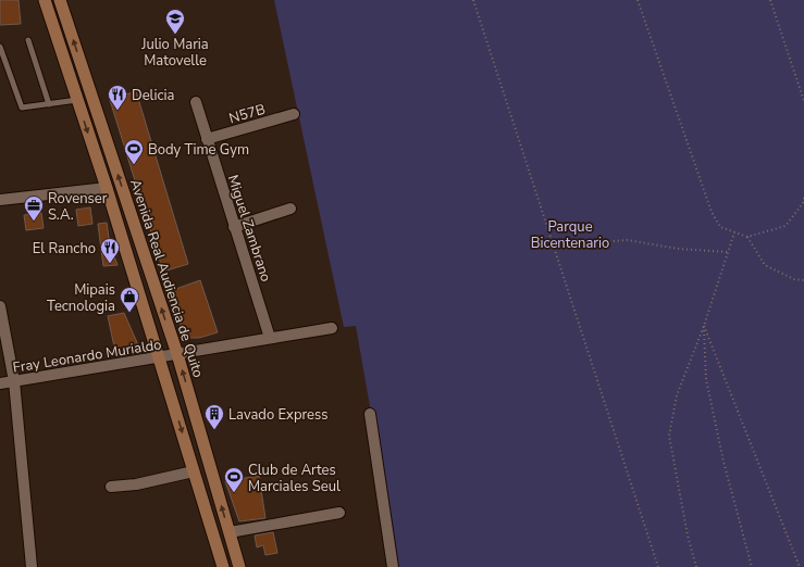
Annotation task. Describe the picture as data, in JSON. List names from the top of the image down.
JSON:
{
  "streets": {
    "main road": ["Avenida Real Audiencia de Quito"],
    "street": ["N57B", "Miguel Zambrano", "Fray Leonardo Murialdo"]
  },
  "crossings": [
    ["N57B", "Miguel Zambrano"],
    ["Miguel Zambrano", "Fray Leonardo Murialdo"],
    ["Avenida Real Audiencia de Quito", "Fray Leonardo Murialdo"]
  ],
  "parks": ["Parque Bicentenario"],
  "places": {
    "school or university": ["Julio Maria Matovelle"],
    "restaurant": ["Delicia", "El Rancho"],
    "sports": ["Body Time Gym", "Club de Artes Marciales Seul"],
    "office": ["Rovenser S.A."],
    "shop": ["Mipais Tecnologia"],
    "building": ["Lavado Express"]
  }
}
